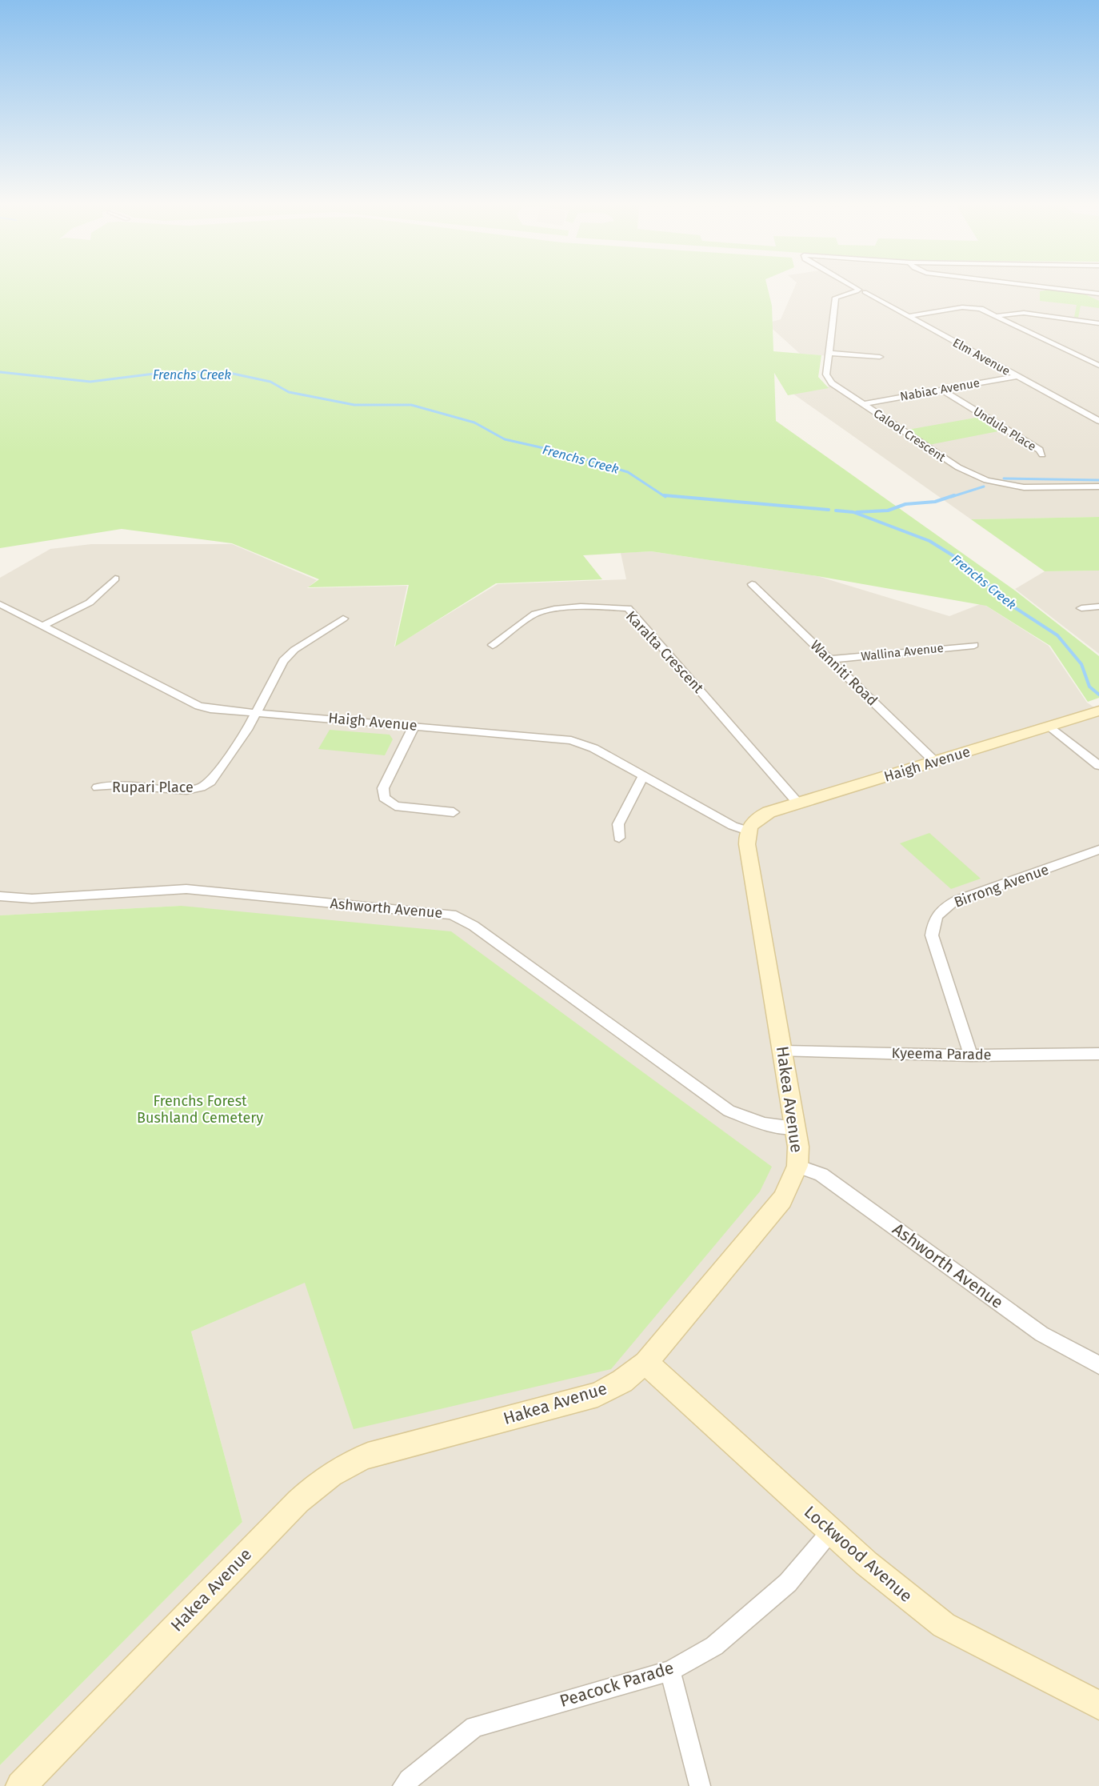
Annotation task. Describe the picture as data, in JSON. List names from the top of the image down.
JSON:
{
  "streets": {
    "street": [
      "Elm Avenue",
      "Nabiac Avenue",
      "Undula Place",
      "Calool Crescent",
      "Karalta Crescent",
      "Wallina Avenue",
      "Wanniti Road",
      "Haigh Avenue",
      "Rupari Place",
      "Birrong Avenue",
      "Ashworth Avenue",
      "Kyeema Parade",
      "Hakea Avenue",
      "Lockwood Avenue",
      "Peacock Parade"
    ]
  },
  "crossings": [
    ["Elm Avenue", "Nabiac Avenue"],
    ["Elm Avenue", "Calool Crescent"],
    ["Nabiac Avenue", "Undula Place"],
    ["Nabiac Avenue", "Calool Crescent"],
    ["Karalta Crescent", "Haigh Avenue"],
    ["Wallina Avenue", "Wanniti Road"],
    ["Wanniti Road", "Haigh Avenue"],
    ["Haigh Avenue", "Rupari Place"],
    ["Haigh Avenue", "Hakea Avenue"],
    ["Birrong Avenue", "Kyeema Parade"],
    ["Ashworth Avenue", "Hakea Avenue"],
    ["Kyeema Parade", "Hakea Avenue"],
    ["Hakea Avenue", "Lockwood Avenue"],
    ["Lockwood Avenue", "Peacock Parade"]
  ],
  "water": ["Frenchs Creek"],
  "parks": ["Frenchs Forest Bushland Cemetery"]
}
